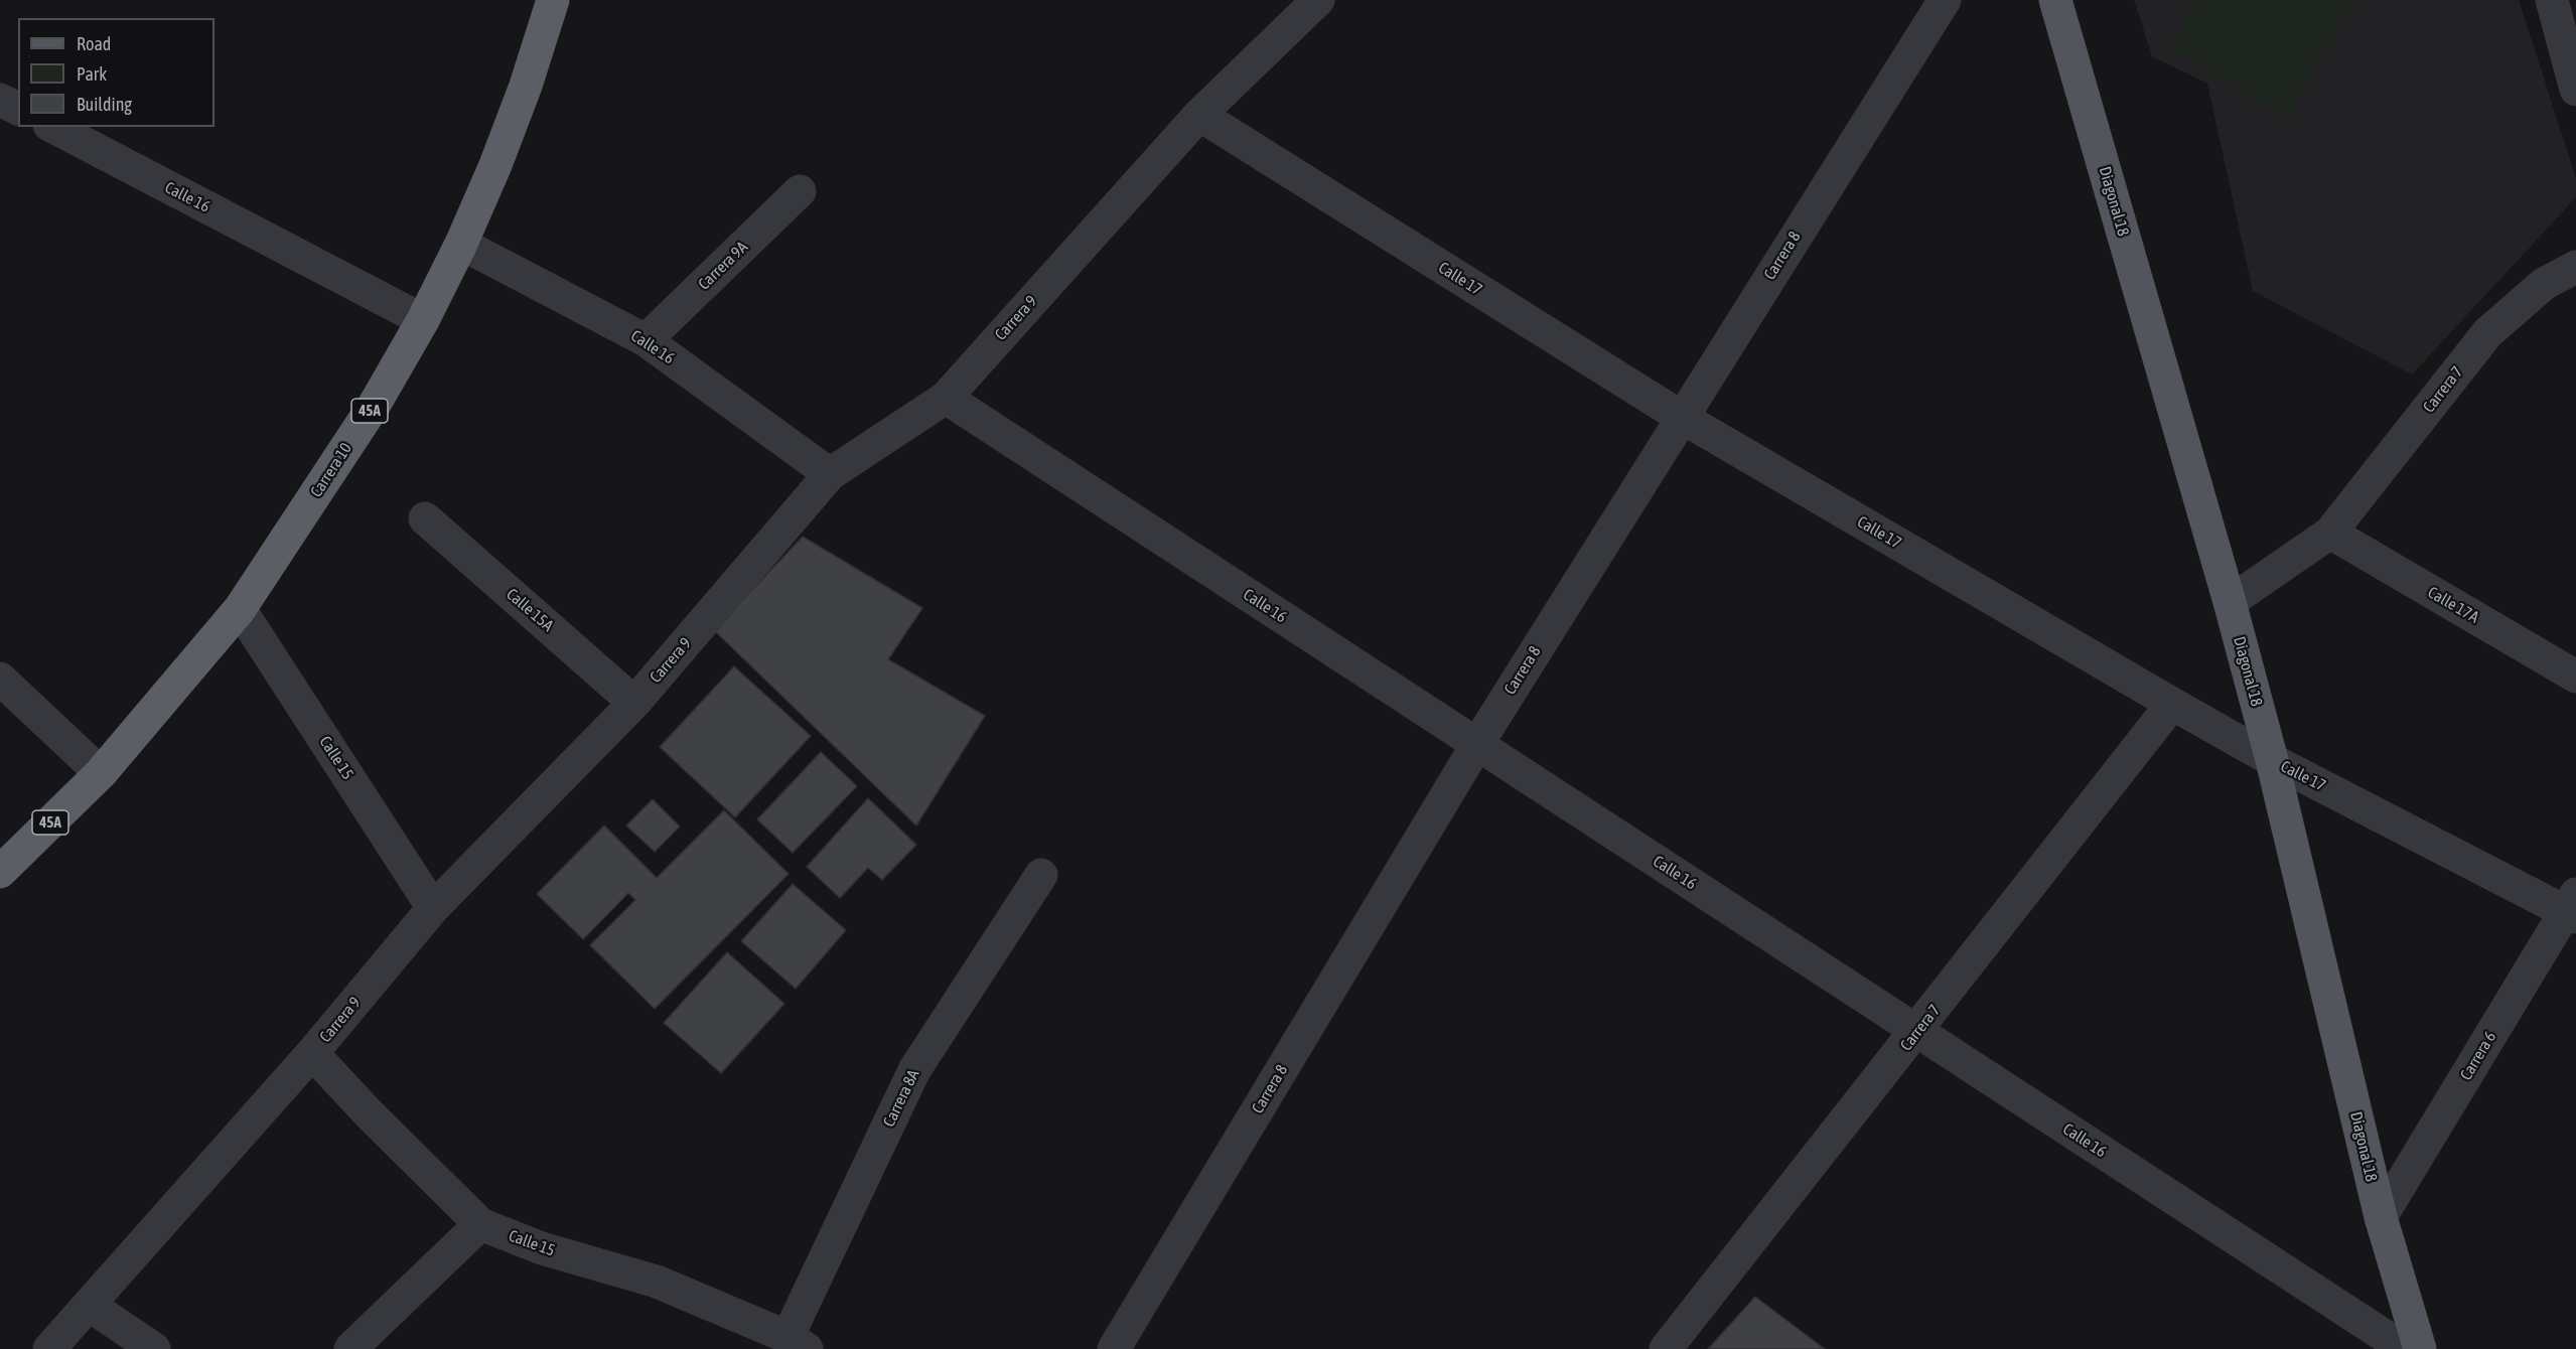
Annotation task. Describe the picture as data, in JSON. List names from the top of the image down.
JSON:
{
  "streets": {
    "highway": ["45A", "Carrera 10"],
    "main road": ["Diagonal 18"],
    "street": [
      "Calle 16",
      "Carrera 8",
      "Carrera 9A",
      "Calle 17",
      "Carrera 9",
      "Carrera 7",
      "Calle 17A",
      "Calle 15A",
      "Calle 15",
      "Carrera 6",
      "Carrera 8A"
    ]
  },
  "crossings": [
    ["Calle 16", "Carrera 8"],
    ["Calle 16", "Carrera 9A"],
    ["Calle 16", "Carrera 9"],
    ["Calle 16", "Carrera 7"],
    ["Calle 16", "Carrera 10"],
    ["Diagonal 18", "Calle 17"],
    ["Diagonal 18", "Carrera 7"],
    ["Diagonal 18", "Carrera 6"],
    ["Carrera 8", "Calle 17"],
    ["Calle 17", "Carrera 9"],
    ["Calle 17", "Carrera 7"],
    ["Calle 17", "Carrera 6"],
    ["Carrera 9", "Calle 15A"],
    ["Carrera 9", "Calle 15"],
    ["Carrera 7", "Calle 17A"],
    ["Carrera 10", "Calle 15"],
    ["Calle 15", "Carrera 8A"]
  ],
  "legend": ["Road", "Park", "Building"]
}
